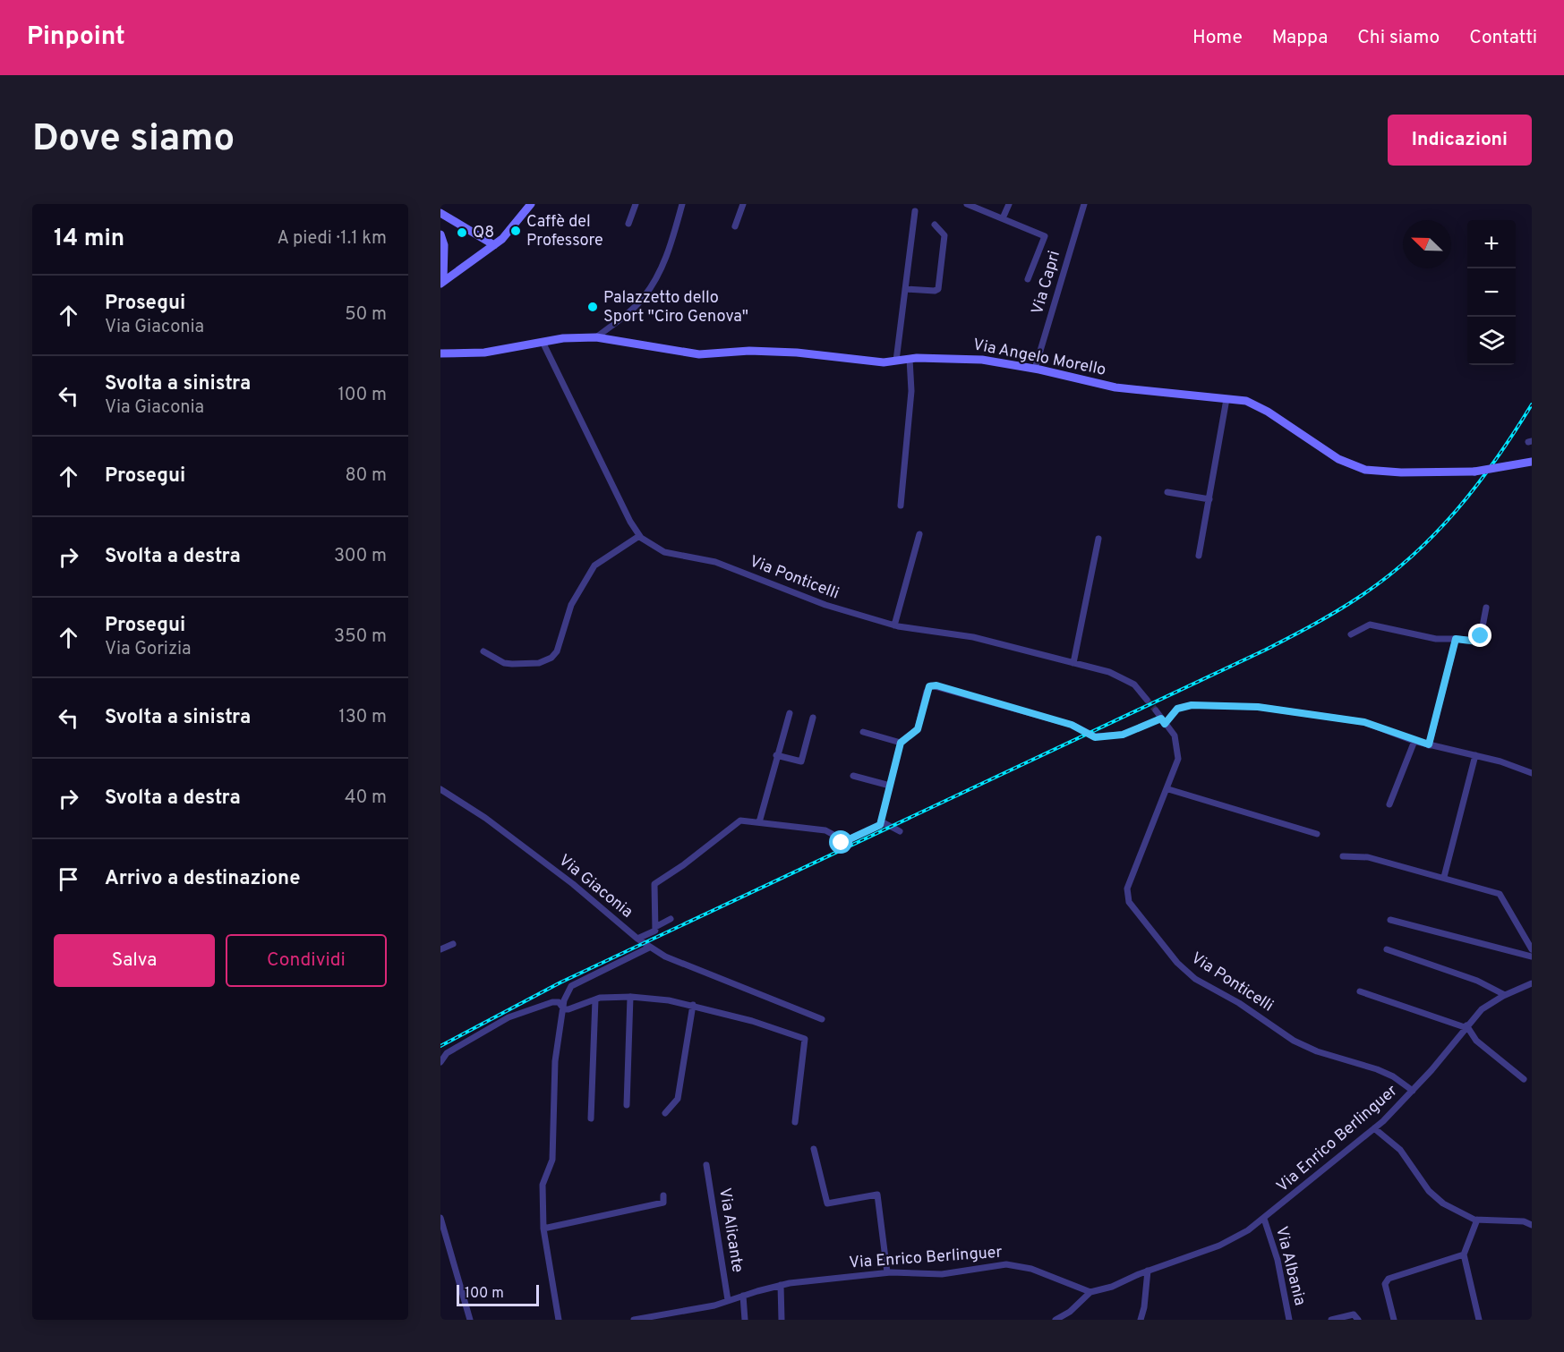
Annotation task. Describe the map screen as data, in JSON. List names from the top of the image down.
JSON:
{
  "streets": {
    "street": [
      "Via Capri",
      "Via Angelo Morello",
      "Via Ponticelli",
      "Via Giaconia",
      "Via Enrico Berlinguer",
      "Via Alicante",
      "Via Albania"
    ]
  },
  "crossings": [
    ["Via Capri", "Via Angelo Morello"],
    ["Via Angelo Morello", "Via Ponticelli"],
    ["Via Ponticelli", "Via Enrico Berlinguer"],
    ["Via Enrico Berlinguer", "Via Alicante"],
    ["Via Enrico Berlinguer", "Via Albania"]
  ],
  "places": ["Caffè del Professore", "Q8", "Palazzetto dello Sport \"Ciro Genova\""],
  "scale_bar": "100 m",
  "north": "top left",
  "page": {
    "header": "Pinpoint",
    "nav": [
      "Home",
      "Mappa",
      "Chi siamo",
      "Contatti"
    ],
    "buttons": [
      "Indicazioni",
      ["Salva", "Condividi"]
    ],
    "title": "Dove siamo",
    "heading": ["14 min", "A piedi · 1.1 km"],
    "map_buttons": ["+", "−"],
    "list": [
      ["Prosegui", "Via Giaconia", "50 m"],
      ["Svolta a sinistra", "Via Giaconia", "100 m"],
      ["Prosegui", "80 m"],
      ["Svolta a destra", "300 m"],
      ["Prosegui", "Via Gorizia", "350 m"],
      ["Svolta a sinistra", "130 m"],
      ["Svolta a destra", "40 m"],
      "Arrivo a destinazione"
    ],
    "scale": "100 m"
  }
}
